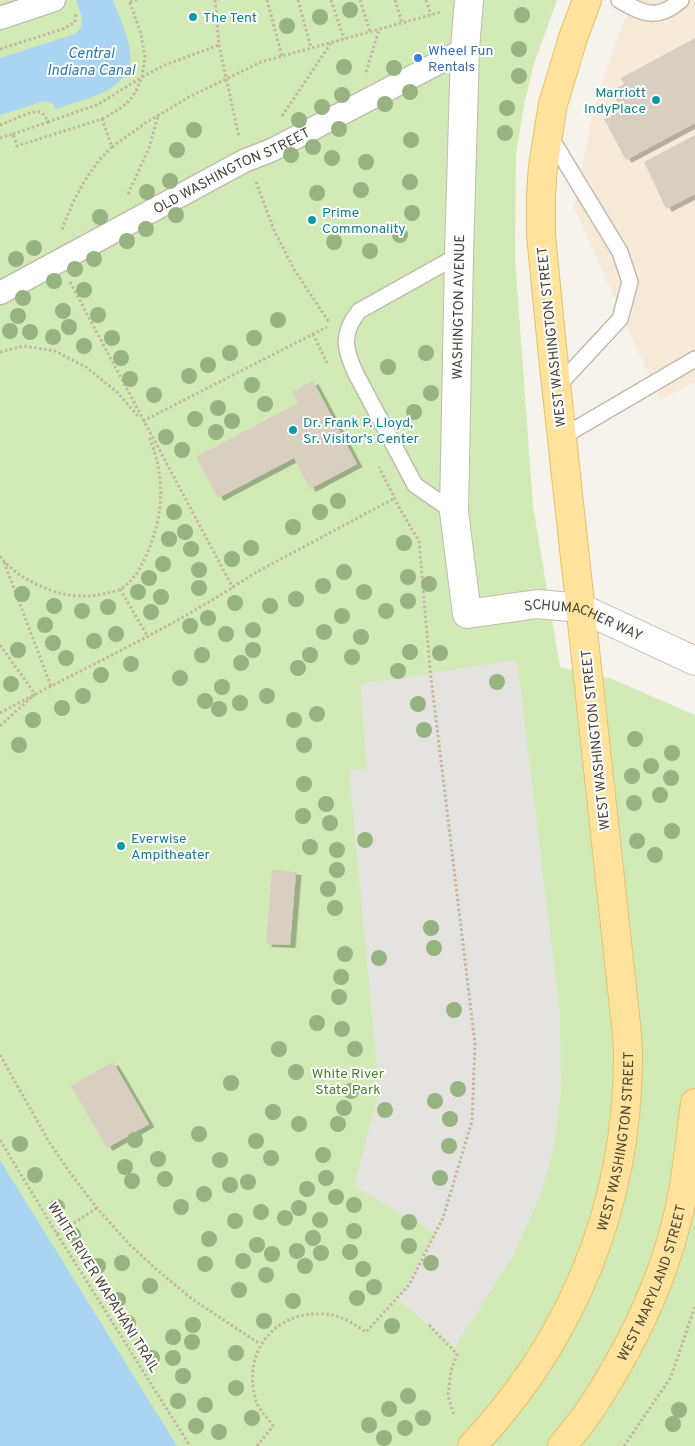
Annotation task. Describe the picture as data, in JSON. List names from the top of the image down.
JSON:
{
  "streets": {
    "main road": ["WEST WASHINGTON STREET", "WEST MARYLAND STREET"],
    "street": ["OLD WASHINGTON STREET", "WASHINGTON AVENUE", "SCHUMACHER WAY"],
    "path": ["WHITE RIVER WAPAHANI TRAIL"]
  },
  "crossings": [
    ["OLD WASHINGTON STREET", "WASHINGTON AVENUE"],
    ["WASHINGTON AVENUE", "SCHUMACHER WAY"],
    ["WEST WASHINGTON STREET", "SCHUMACHER WAY"]
  ],
  "water": ["Central Indiana Canal"],
  "parks": ["White River State Park"],
  "places": [
    "The Tent",
    "Wheel Fun Rentals",
    "Marriott IndyPlace",
    "Prime Commonality",
    "Dr. Frank P. Lloyd, Sr. Visitor's Center",
    "Everwise Ampitheater"
  ]
}
